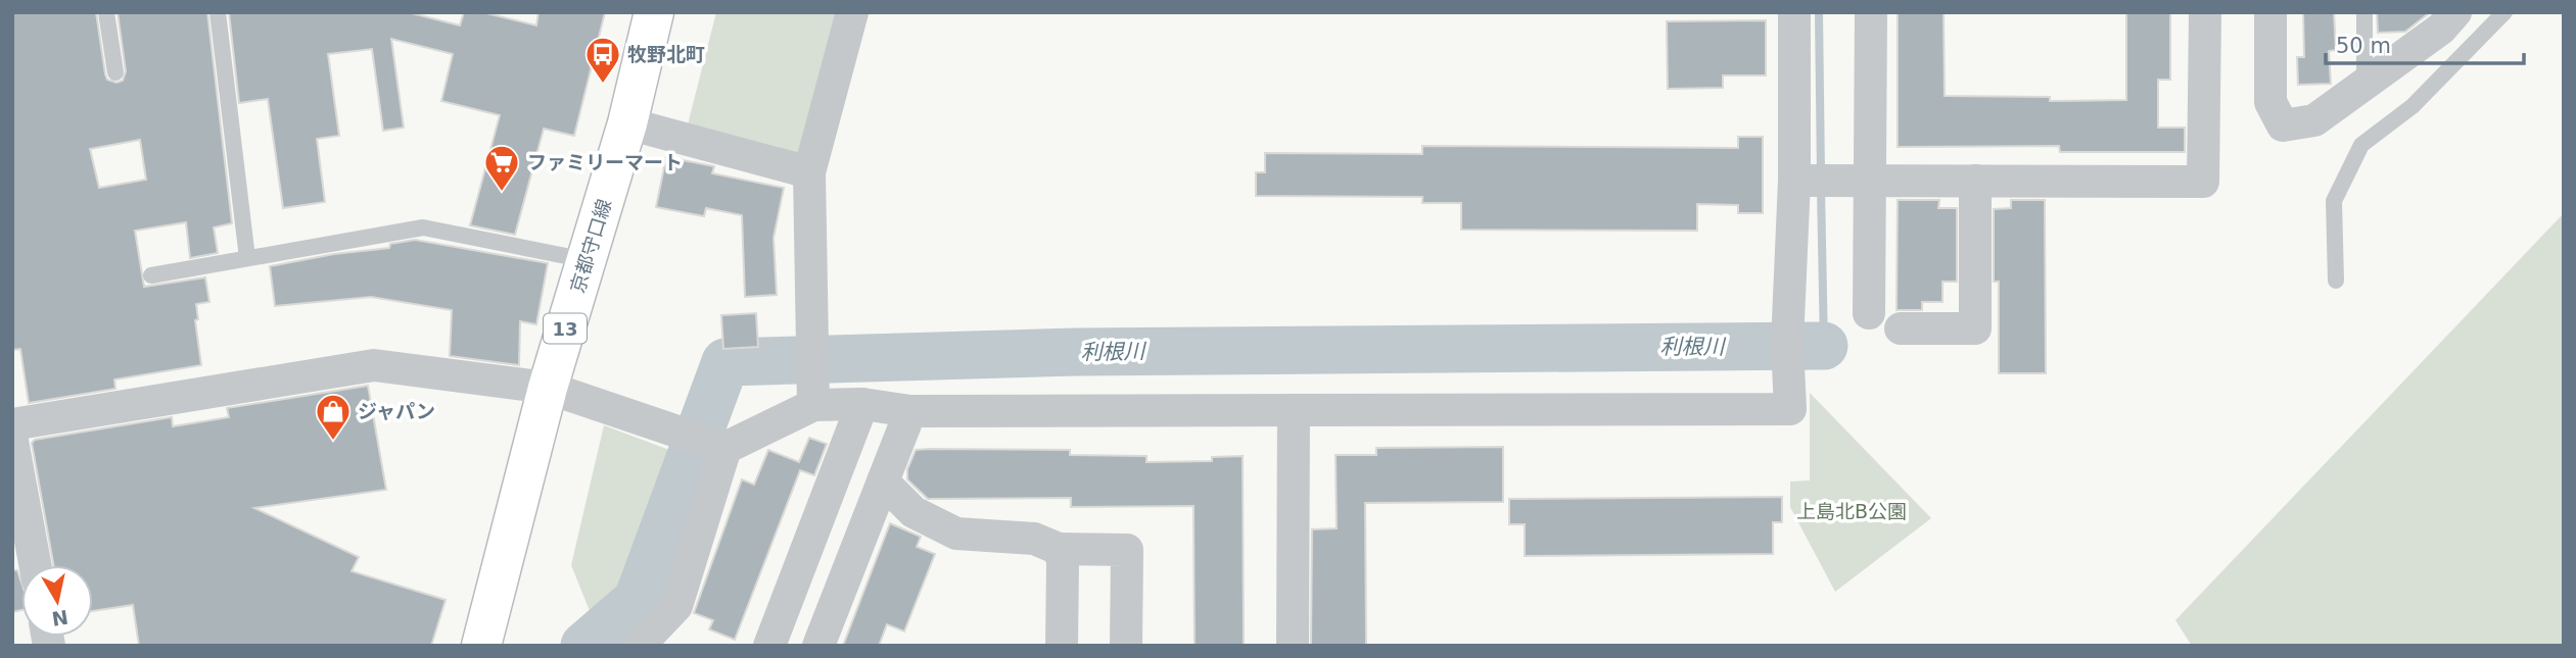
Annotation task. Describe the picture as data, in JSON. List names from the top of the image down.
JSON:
{
  "streets": {
    "main road": ["京都守口線", "13"]
  },
  "water": ["利根川"],
  "parks": ["上島北B公園"],
  "places": {
    "bus stop": ["牧野北町"],
    "supermarket": ["ファミリーマート"],
    "shop": ["ジャパン"]
  },
  "scale_bar": "50 m",
  "north": "bottom"
}
